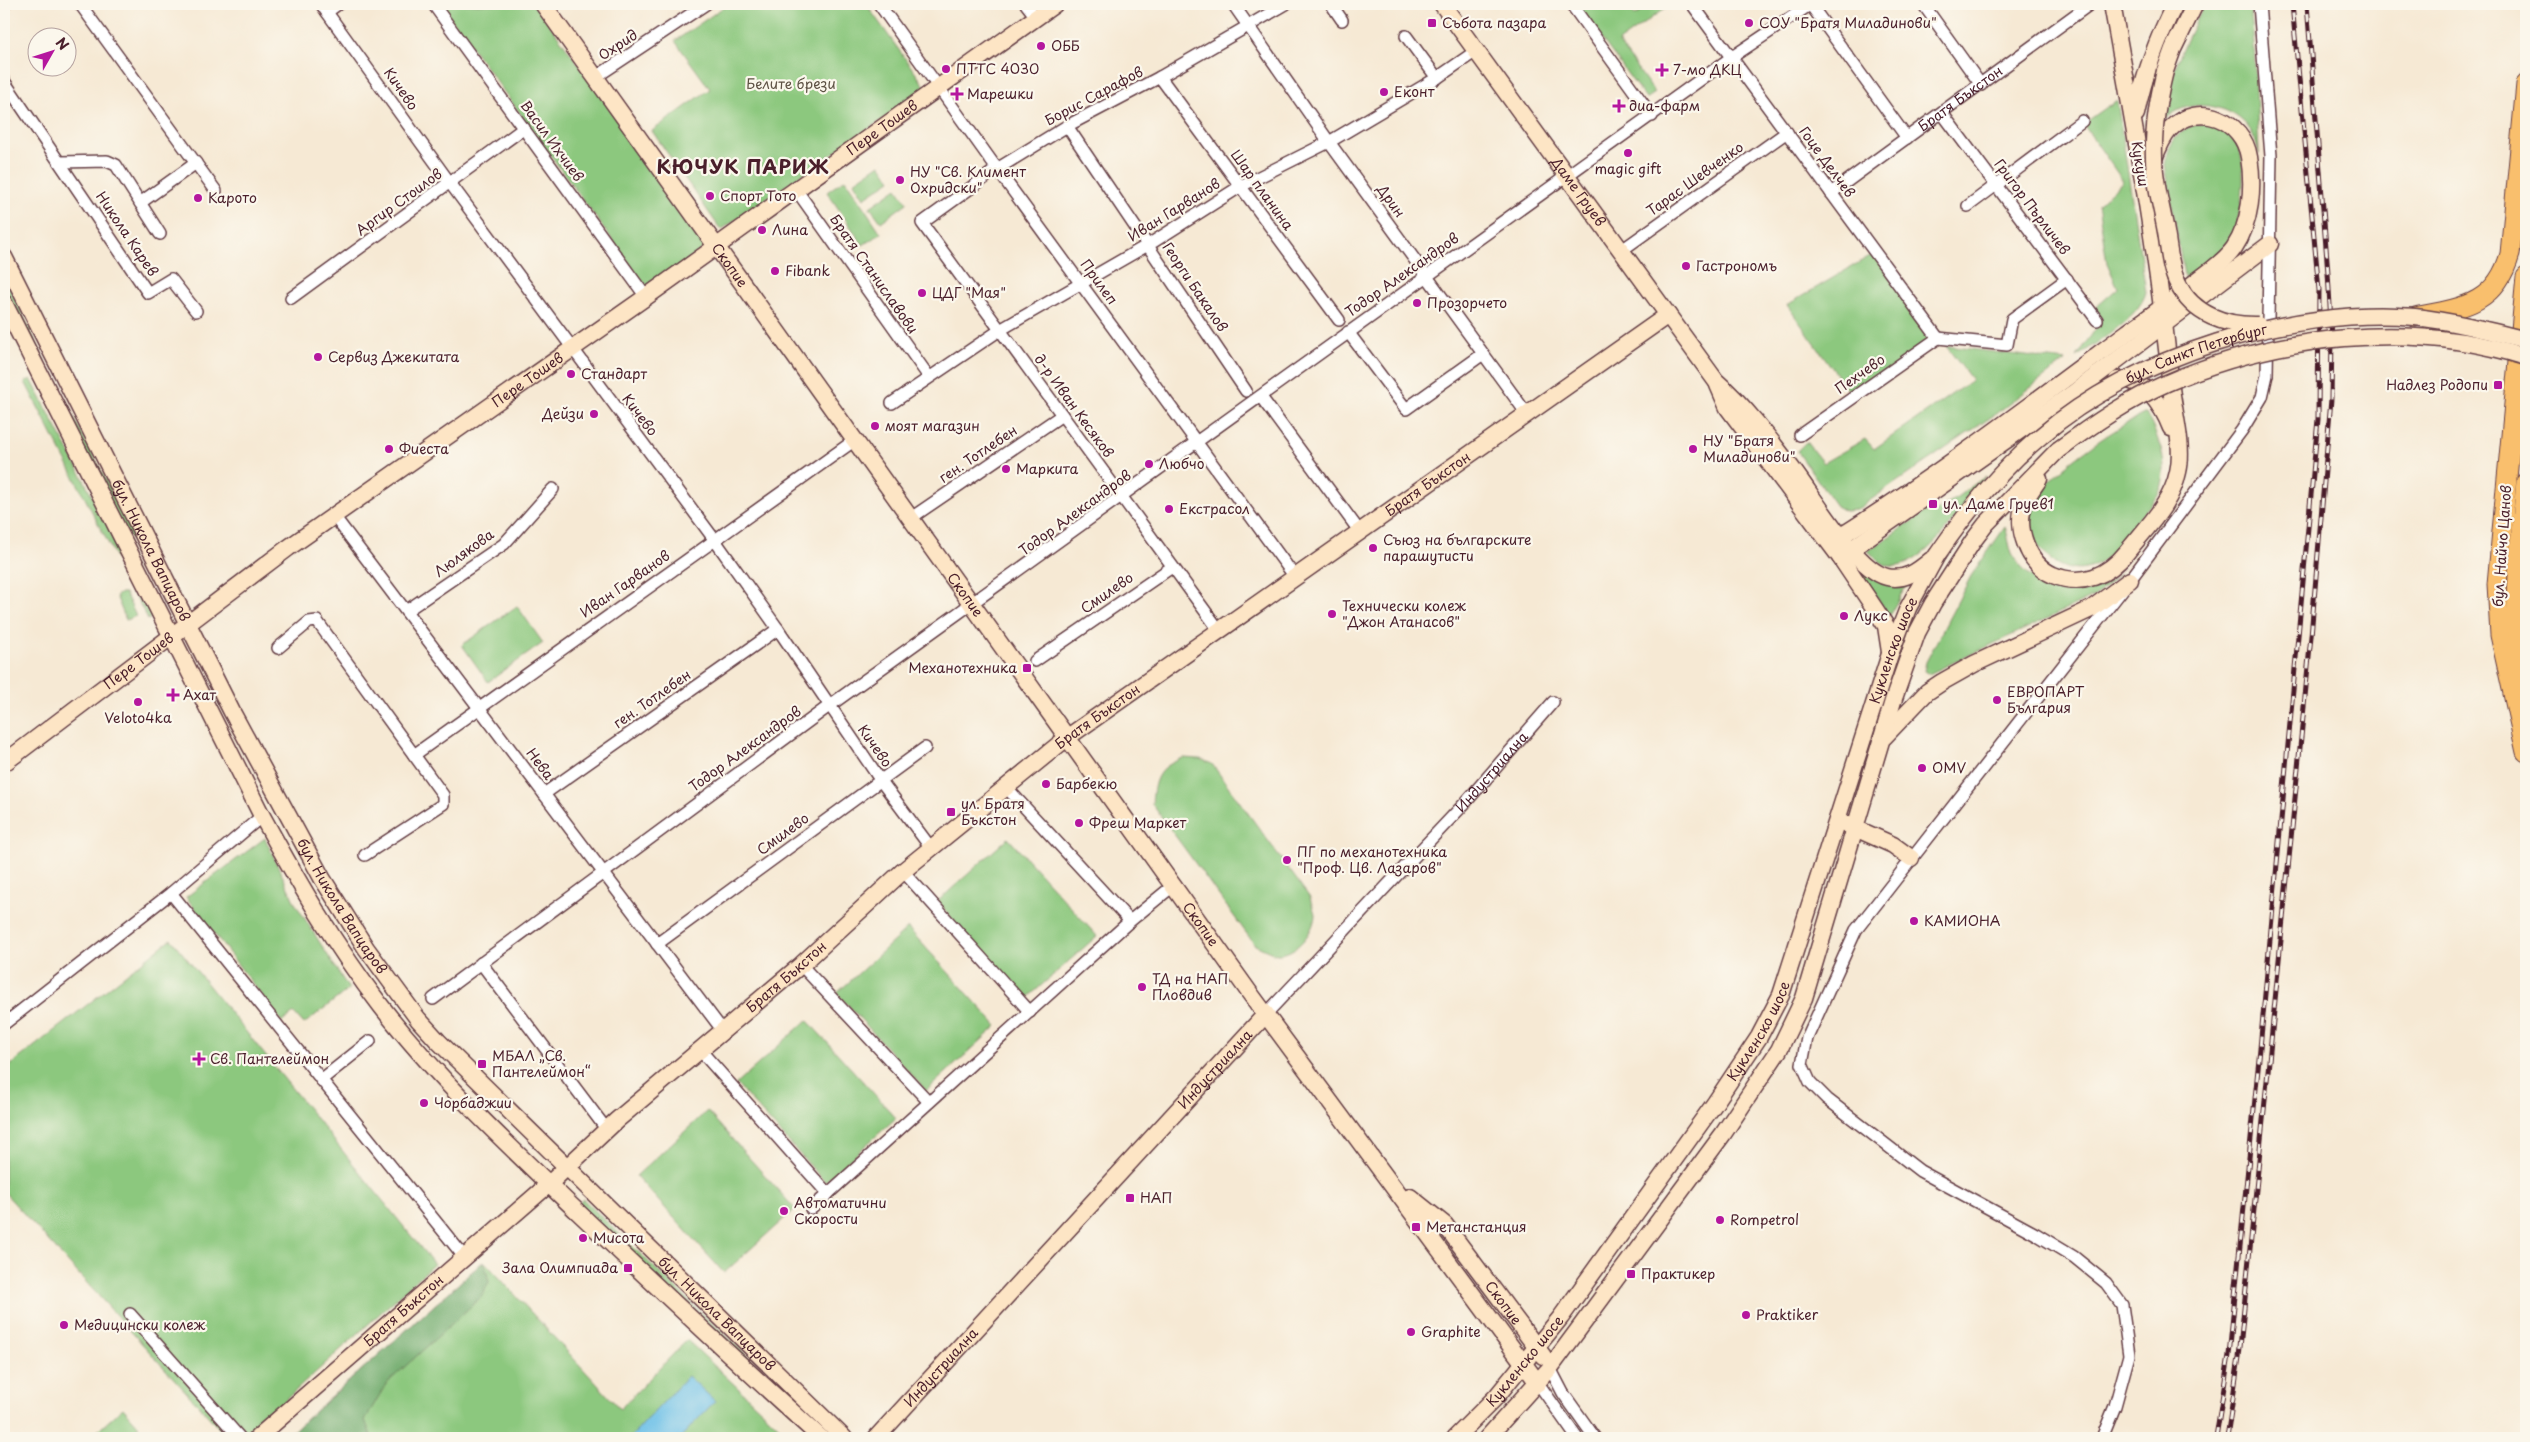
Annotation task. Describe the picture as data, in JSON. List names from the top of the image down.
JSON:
{
  "streets": {
    "main road": ["бул. Найчо Цанов"],
    "street": [
      "Охрид",
      "Кичево",
      "Борис Сарафов",
      "Братя Бъкстон",
      "Пере Тошев",
      "Васил Ихчиев",
      "Гоце Делчев",
      "Кукуш",
      "Тарас Шевченко",
      "Шар планина",
      "Даме Груев",
      "Дрин",
      "Аргир Стоилов",
      "Григор Пърличев",
      "Иван Гарванов",
      "Никола Карев",
      "Скопие",
      "Братя Станиславови",
      "Тодор Александров",
      "Прилеп",
      "Георги Бакалов",
      "бул. Санкт Петербург",
      "Пехчево",
      "д-р Иван Кесяков",
      "ген. Тотлебен",
      "бул. Никола Вапцаров",
      "Люлякова",
      "Смилево",
      "Кукленско шосе",
      "Нева",
      "Индустриална"
    ]
  },
  "crossings": [
    ["Охрид", "Скопие"],
    ["Кичево", "Братя Бъкстон"],
    ["Кичево", "Пере Тошев"],
    ["Кичево", "Аргир Стоилов"],
    ["Кичево", "Иван Гарванов"],
    ["Кичево", "Тодор Александров"],
    ["Кичево", "ген. Тотлебен"],
    ["Кичево", "Смилево"],
    ["Борис Сарафов", "Шар планина"],
    ["Борис Сарафов", "Дрин"],
    ["Борис Сарафов", "Прилеп"],
    ["Борис Сарафов", "Георги Бакалов"],
    ["Борис Сарафов", "д-р Иван Кесяков"],
    ["Братя Бъкстон", "Гоце Делчев"],
    ["Братя Бъкстон", "Даме Груев"],
    ["Братя Бъкстон", "Дрин"],
    ["Братя Бъкстон", "Григор Пърличев"],
    ["Братя Бъкстон", "Скопие"],
    ["Братя Бъкстон", "Прилеп"],
    ["Братя Бъкстон", "д-р Иван Кесяков"],
    ["Братя Бъкстон", "бул. Никола Вапцаров"],
    ["Братя Бъкстон", "Нева"],
    ["Пере Тошев", "Васил Ихчиев"],
    ["Пере Тошев", "Скопие"],
    ["Пере Тошев", "Братя Станиславови"],
    ["Пере Тошев", "Прилеп"],
    ["Пере Тошев", "бул. Никола Вапцаров"],
    ["Пере Тошев", "Нева"],
    ["Васил Ихчиев", "Аргир Стоилов"],
    ["Гоце Делчев", "Тарас Шевченко"],
    ["Гоце Делчев", "Тодор Александров"],
    ["Гоце Делчев", "Пехчево"],
    ["Тарас Шевченко", "Даме Груев"],
    ["Шар планина", "Иван Гарванов"],
    ["Даме Груев", "Иван Гарванов"],
    ["Даме Груев", "Тодор Александров"],
    ["Дрин", "Иван Гарванов"],
    ["Дрин", "Тодор Александров"],
    ["Иван Гарванов", "Скопие"],
    ["Иван Гарванов", "Братя Станиславови"],
    ["Иван Гарванов", "Прилеп"],
    ["Иван Гарванов", "Георги Бакалов"],
    ["Иван Гарванов", "д-р Иван Кесяков"],
    ["Иван Гарванов", "Нева"],
    ["Скопие", "Тодор Александров"],
    ["Скопие", "ген. Тотлебен"],
    ["Скопие", "Кукленско шосе"],
    ["Скопие", "Индустриална"],
    ["Тодор Александров", "Прилеп"],
    ["Тодор Александров", "д-р Иван Кесяков"],
    ["Тодор Александров", "Нева"],
    ["бул. Санкт Петербург", "Кукленско шосе"],
    ["д-р Иван Кесяков", "ген. Тотлебен"],
    ["д-р Иван Кесяков", "Смилево"],
    ["ген. Тотлебен", "Нева"],
    ["Люлякова", "Нева"],
    ["Смилево", "Нева"]
  ],
  "districts": ["КЮЧУК ПАРИЖ"],
  "parks": ["Белите брези"],
  "places": {
    "transit": [
      "Събота пазара",
      "Надлез Родопи",
      "ул. Даме Груев1",
      "Механотехника",
      "ул. Братя Бъкстон",
      "МБАЛ „Св. Пантелеймон“",
      "НАП",
      "Метанстанция",
      "Зала Олимпиада",
      "Практикер"
    ],
    "other": [
      "СОУ \"Братя Миладинови\"",
      "ОББ",
      "ПТТС 4030",
      "Еконт",
      "magic gift",
      "НУ \"Св. Климент Охридски\"",
      "Спорт Тото",
      "Карото",
      "Лина",
      "Гастрономъ",
      "Fibank",
      "ЦДГ \"Мая\"",
      "Прозорчето",
      "Сервиз Джекитата",
      "Стандарт",
      "Дейзи",
      "моят магазин",
      "Фиеста",
      "НУ \"Братя Миладинови\"",
      "Любчо",
      "Маркита",
      "Екстрасол",
      "Съюз на българските парашутисти",
      "Технически колеж \"Джон Атанасов\"",
      "Лукс",
      "ЕВРОПАРТ България",
      "Veloto4ka",
      "OMV",
      "Барбекю",
      "Фреш Маркет",
      "ПГ по механотехника \"Проф. Цв. Лазаров\"",
      "КАМИОНА",
      "ТД на НАП Пловдив",
      "Чорбаджии",
      "Автоматични Скорости",
      "Rompetrol",
      "Мисота",
      "Praktiker",
      "Медицински колеж",
      "Graphite"
    ],
    "health": [
      "7-мо ДКЦ",
      "Марешки",
      "диа-фарм",
      "Ахат",
      "Св. Пантелеймон"
    ]
  },
  "north": "top right"
}
